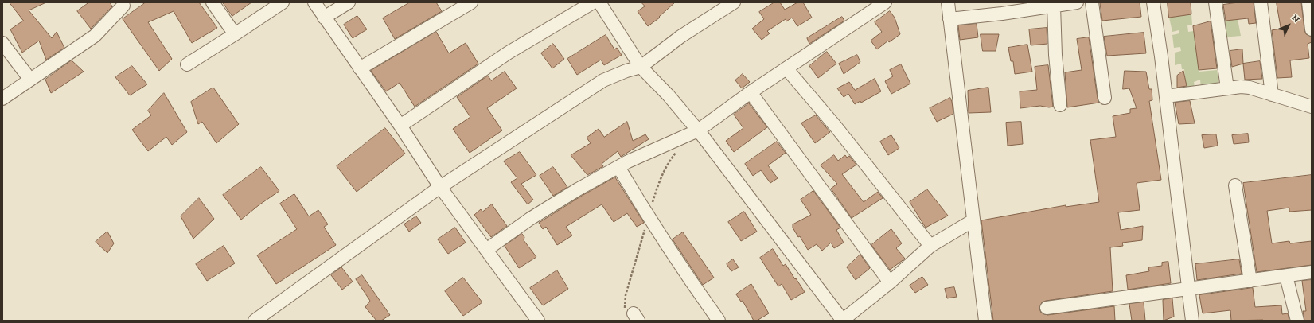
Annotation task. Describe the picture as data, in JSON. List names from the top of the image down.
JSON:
{
  "north": "top right"
}
